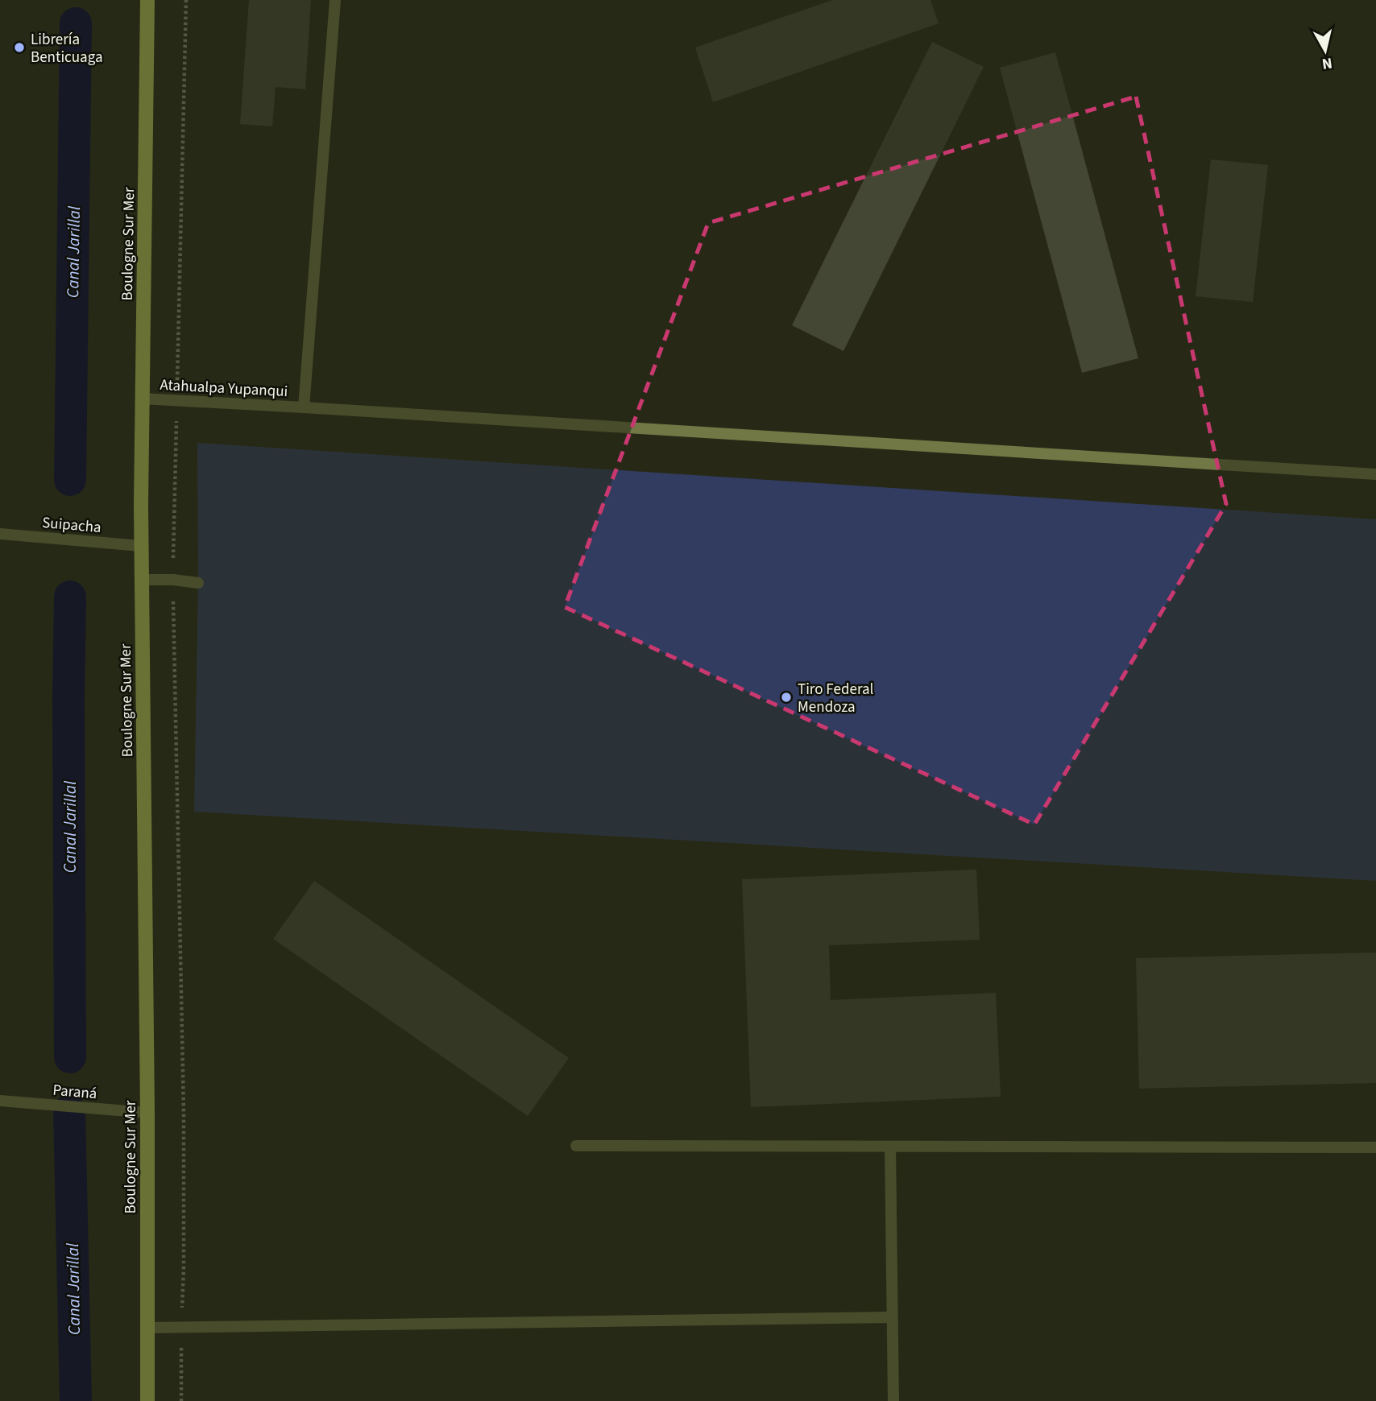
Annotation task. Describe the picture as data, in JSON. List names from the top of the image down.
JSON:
{
  "streets": {
    "main road": ["Boulogne Sur Mer"],
    "street": ["Atahualpa Yupanqui", "Suipacha", "Paraná"]
  },
  "crossings": [
    ["Boulogne Sur Mer", "Atahualpa Yupanqui"],
    ["Boulogne Sur Mer", "Suipacha"],
    ["Boulogne Sur Mer", "Paraná"]
  ],
  "water": ["Canal Jarillal"],
  "places": ["Librería Benticuaga", "Tiro Federal Mendoza"],
  "north": "bottom"
}
